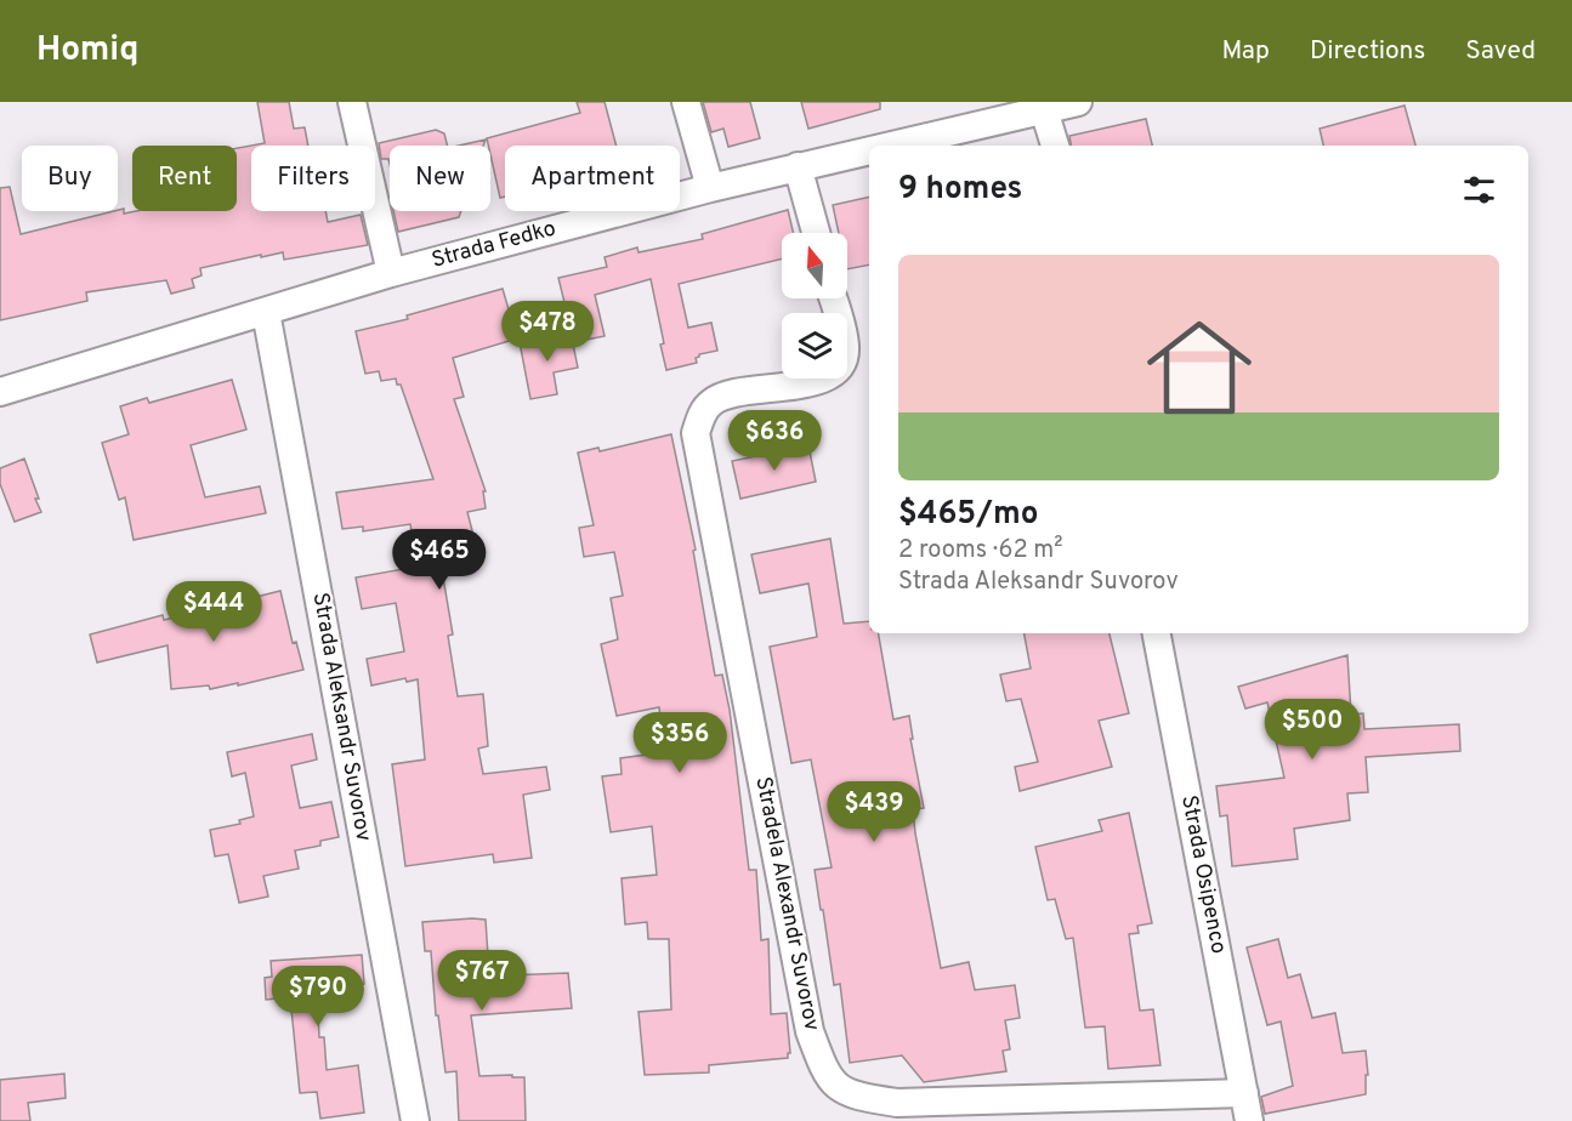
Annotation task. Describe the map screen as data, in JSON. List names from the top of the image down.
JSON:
{
  "streets": {
    "street": [
      "Strada Fedko",
      "Strada Aleksandr Suvorov",
      "Strada Osipenco",
      "Stradela Alexandr Suvorov"
    ]
  },
  "crossings": [
    ["Strada Fedko", "Strada Aleksandr Suvorov"],
    ["Strada Osipenco", "Stradela Alexandr Suvorov"]
  ],
  "north": "top",
  "page": {
    "header": "Homiq",
    "nav": ["Map", "Directions", "Saved"],
    "chip": [
      "Buy",
      "Rent",
      "Filters",
      "New",
      "Apartment"
    ],
    "heading": "9 homes",
    "list": [
      {
        "name": "$465/mo",
        "note": "2 rooms · 62 m² · Strada Aleksandr Suvorov"
      }
    ],
    "price": [
      "$478",
      "$636",
      "$465",
      "$444",
      "$500",
      "$356",
      "$439",
      "$767",
      "$790"
    ]
  }
}
